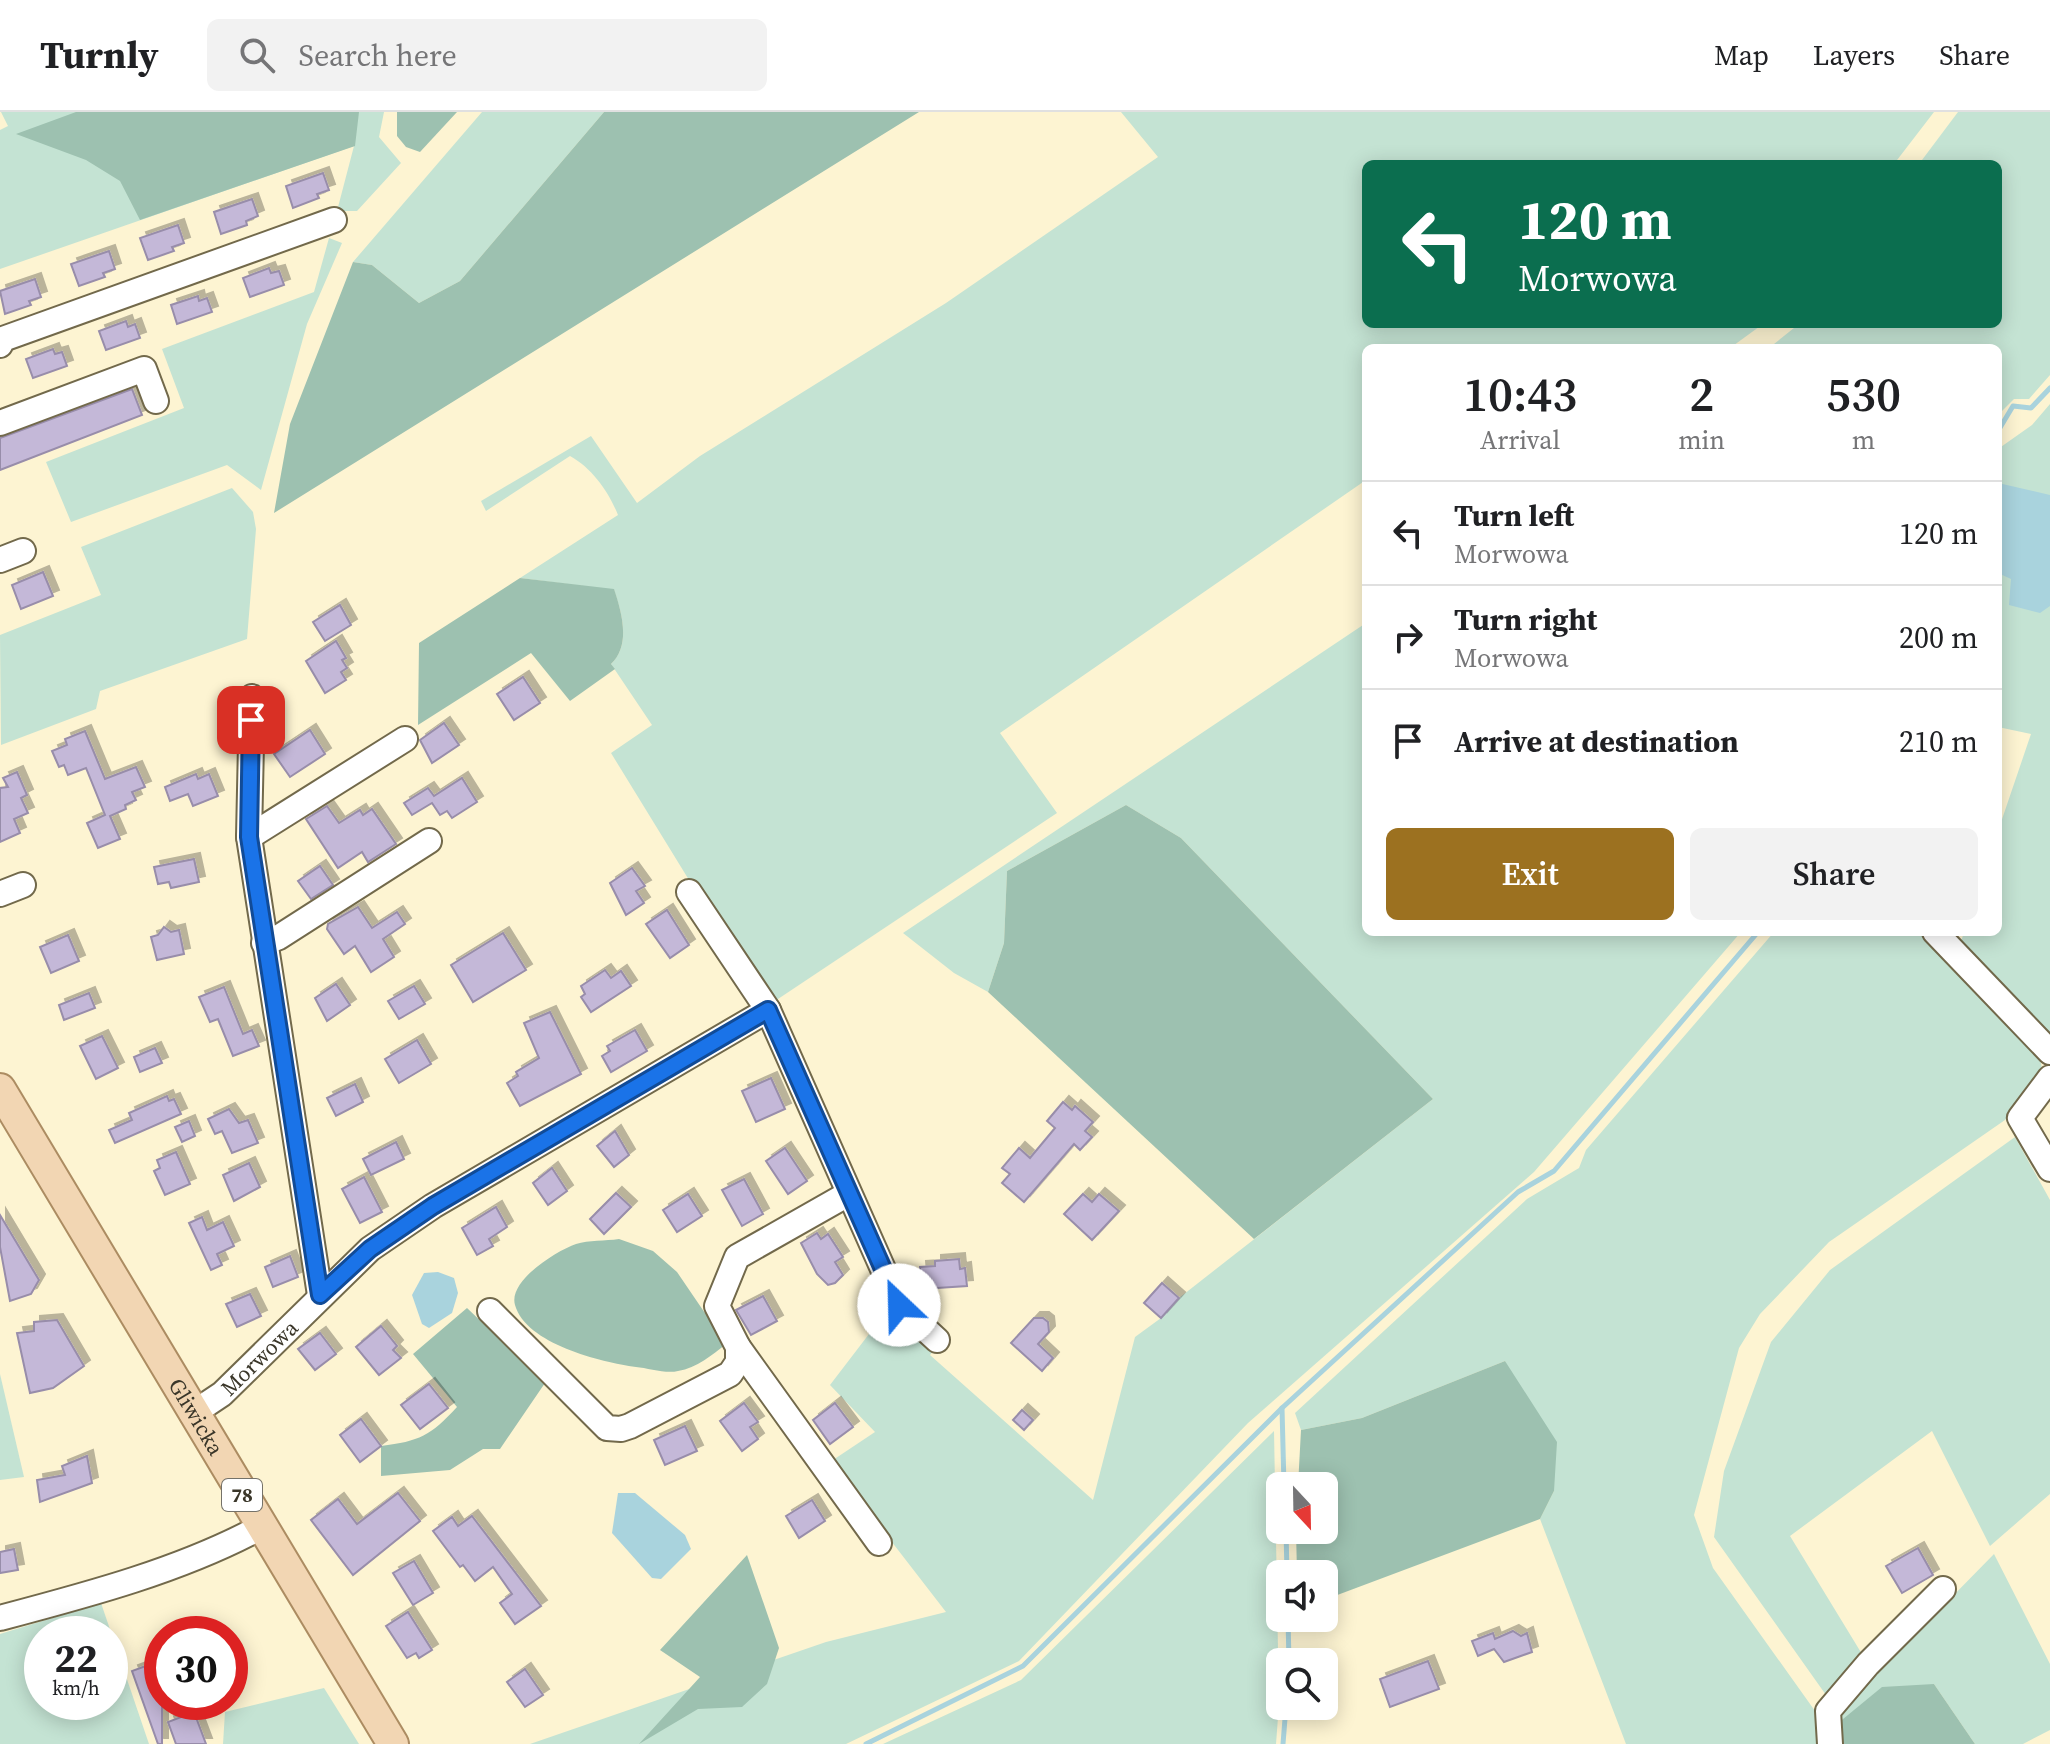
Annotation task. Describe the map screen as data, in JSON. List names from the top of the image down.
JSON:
{
  "streets": {
    "main road": ["Gliwicka", "78"],
    "street": ["Morwowa"]
  },
  "crossings": [
    ["Morwowa", "Gliwicka"]
  ],
  "north": "bottom",
  "page": {
    "header": "Turnly",
    "search": "Search here",
    "nav": ["Map", "Layers", "Share"],
    "turn": ["120 m", "Morwowa"],
    "eta": [
      "10:43",
      "Arrival",
      "2",
      "min",
      "530",
      "m"
    ],
    "list": [
      {
        "name": "Turn left",
        "note": "Morwowa",
        "value": "120 m"
      },
      {
        "name": "Turn right",
        "note": "Morwowa",
        "value": "200 m"
      },
      {
        "name": "Arrive at destination",
        "value": "210 m"
      }
    ],
    "buttons": ["Exit", "Share"],
    "speed": "22 km/h",
    "limit": "30"
  }
}
